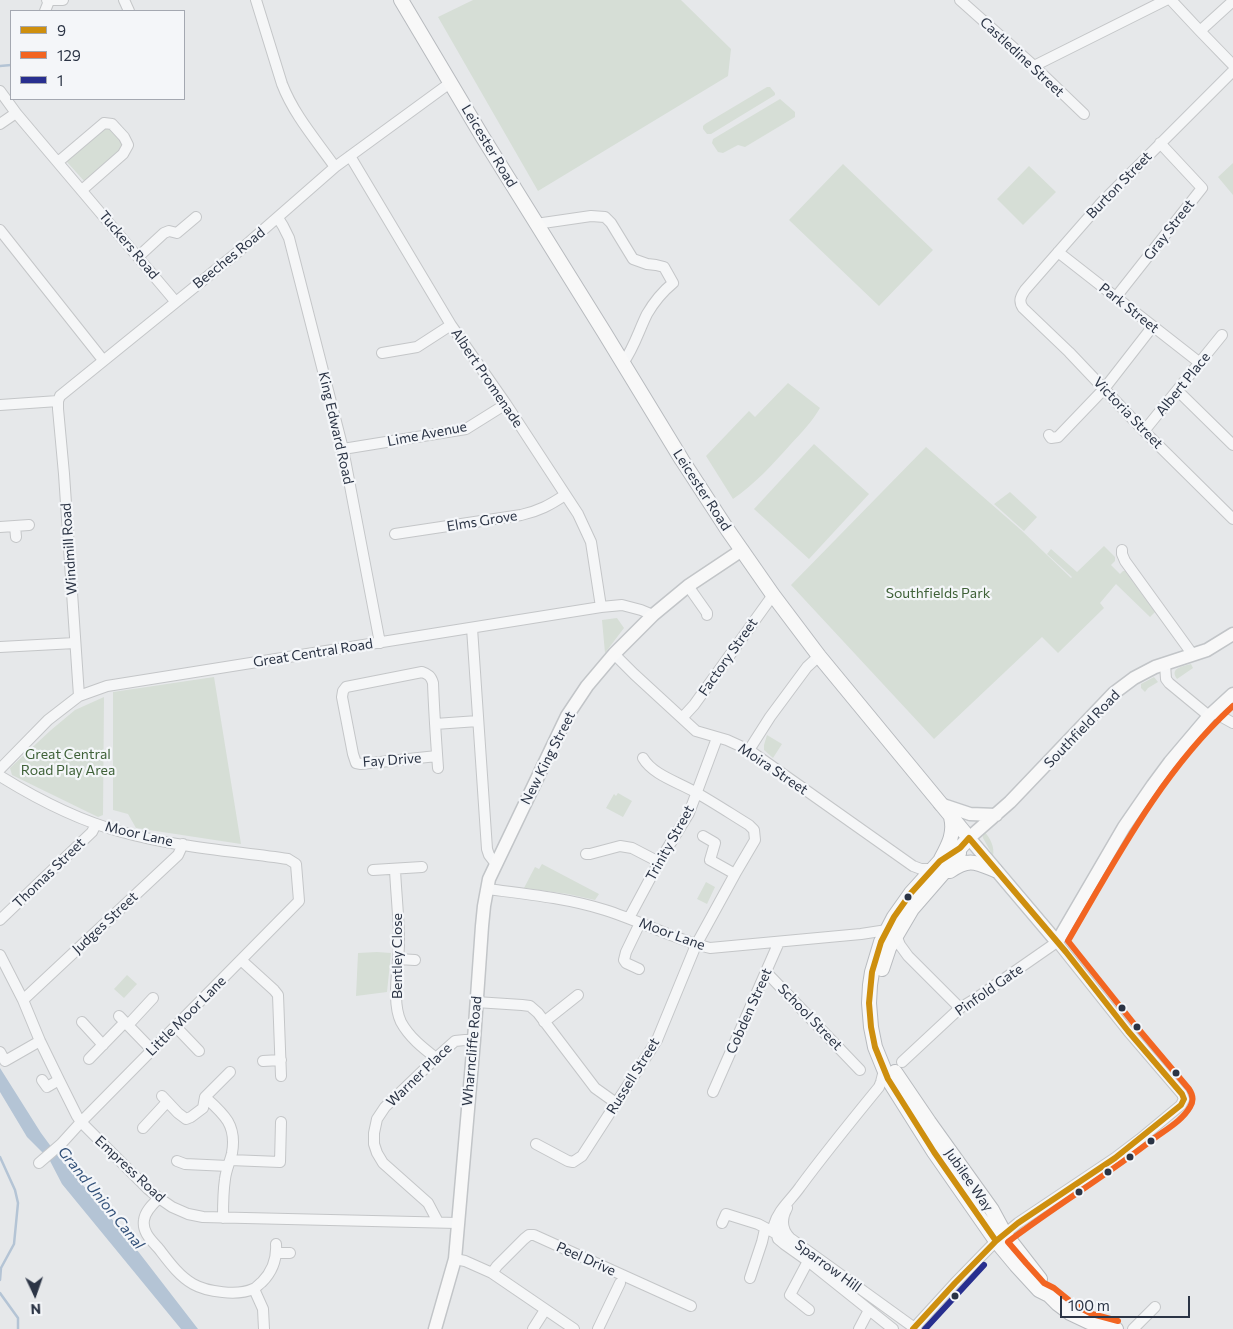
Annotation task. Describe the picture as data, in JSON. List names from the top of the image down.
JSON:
{
  "streets": {
    "highway": ["Leicester Road", "Jubilee Way"],
    "main road": ["Southfield Road", "New King Street", "Wharncliffe Road"],
    "street": [
      "Castledine Street",
      "Burton Street",
      "Gray Street",
      "Tuckers Road",
      "Beeches Road",
      "Park Street",
      "Albert Promenade",
      "Albert Place",
      "Victoria Street",
      "King Edward Road",
      "Lime Avenue",
      "Elms Grove",
      "Windmill Road",
      "Great Central Road",
      "Factory Street",
      "Fay Drive",
      "Moira Street",
      "Moor Lane",
      "Trinity Street",
      "Thomas Street",
      "Judges Street",
      "Bentley Close",
      "Pinfold Gate",
      "Cobden Street",
      "Little Moor Lane",
      "School Street",
      "Warner Place",
      "Russell Street",
      "Empress Road",
      "Peel Drive",
      "Sparrow Hill"
    ]
  },
  "crossings": [
    ["Leicester Road", "Beeches Road"],
    ["Leicester Road", "Factory Street"],
    ["Leicester Road", "Southfield Road"],
    ["Leicester Road", "New King Street"],
    ["Leicester Road", "Pinfold Gate"],
    ["Burton Street", "Gray Street"],
    ["Burton Street", "Park Street"],
    ["Burton Street", "Victoria Street"],
    ["Gray Street", "Park Street"],
    ["Tuckers Road", "Beeches Road"],
    ["Beeches Road", "Albert Promenade"],
    ["Beeches Road", "King Edward Road"],
    ["Beeches Road", "Windmill Road"],
    ["Park Street", "Albert Place"],
    ["Albert Promenade", "Lime Avenue"],
    ["Albert Promenade", "Elms Grove"],
    ["Albert Promenade", "Great Central Road"],
    ["Albert Place", "Victoria Street"],
    ["King Edward Road", "Lime Avenue"],
    ["King Edward Road", "Great Central Road"],
    ["Windmill Road", "Great Central Road"],
    ["Great Central Road", "New King Street"],
    ["Factory Street", "Moira Street"],
    ["New King Street", "Moira Street"],
    ["New King Street", "Moor Lane"],
    ["New King Street", "Wharncliffe Road"],
    ["Moira Street", "Trinity Street"],
    ["Moor Lane", "Trinity Street"],
    ["Moor Lane", "Thomas Street"],
    ["Moor Lane", "Judges Street"],
    ["Moor Lane", "Cobden Street"],
    ["Moor Lane", "Little Moor Lane"],
    ["Moor Lane", "Wharncliffe Road"],
    ["Moor Lane", "Russell Street"],
    ["Moor Lane", "Jubilee Way"],
    ["Trinity Street", "Russell Street"],
    ["Judges Street", "Empress Road"],
    ["Bentley Close", "Warner Place"],
    ["Cobden Street", "School Street"],
    ["Little Moor Lane", "Empress Road"],
    ["Wharncliffe Road", "Warner Place"],
    ["Wharncliffe Road", "Empress Road"],
    ["Warner Place", "Empress Road"]
  ],
  "water": ["Grand Union Canal"],
  "parks": ["Southfields Park", "Great Central Road Play Area"],
  "lines": ["transit line 129", "transit line 9", "transit line 1"],
  "legend": ["9", "129", "1"],
  "scale_bar": "100 m",
  "north": "bottom"
}
